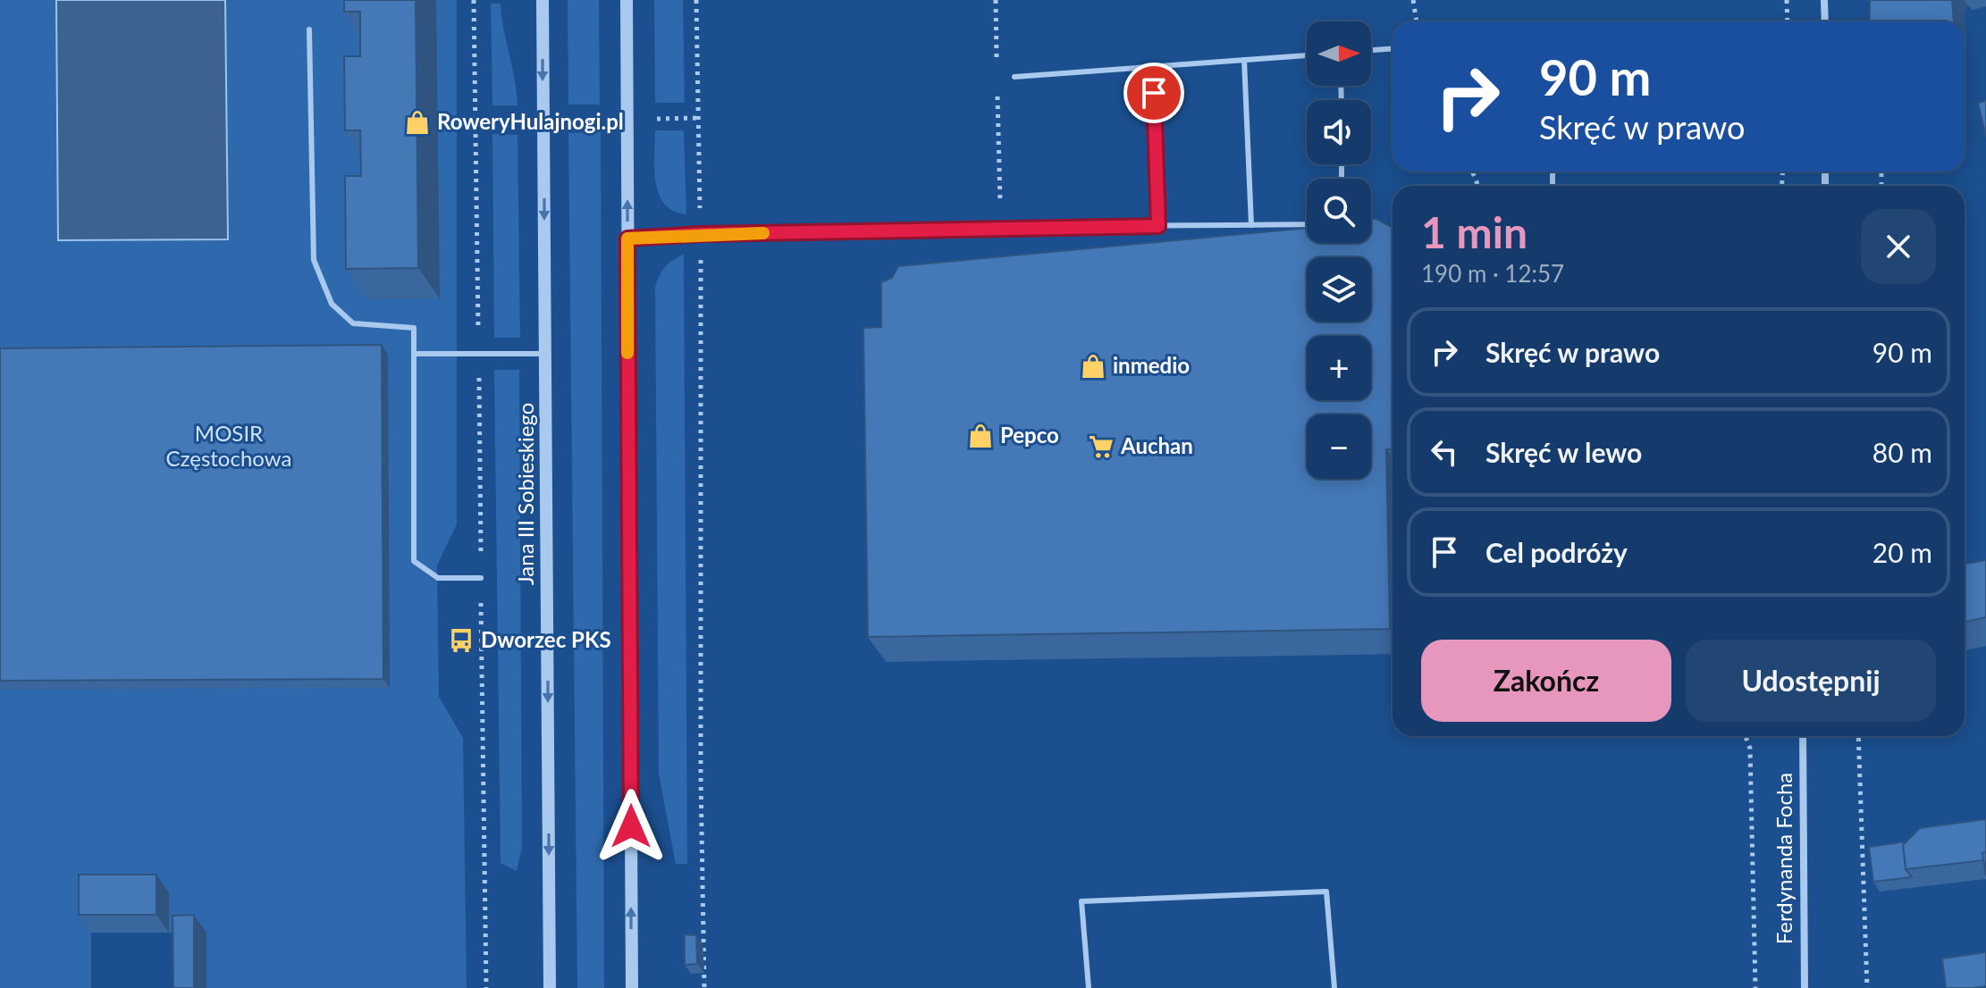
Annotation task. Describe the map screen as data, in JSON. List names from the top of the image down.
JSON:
{
  "streets": {
    "street": ["Jana III Sobieskiego", "Ferdynanda Focha"]
  },
  "parks": ["MOSIR Częstochowa"],
  "places": {
    "shop": ["RoweryHulajnogi.pl", "inmedio", "Pepco"],
    "supermarket": ["Auchan"],
    "bus stop": ["Dworzec PKS"]
  },
  "north": "right",
  "page": {
    "map_buttons": ["+", "−"],
    "turn": ["90 m", "Skręć w prawo"],
    "heading": ["1 min", "190 m · 12:57"],
    "list": [
      {
        "name": "Skręć w prawo",
        "value": "90 m"
      },
      {
        "name": "Skręć w lewo",
        "value": "80 m"
      },
      {
        "name": "Cel podróży",
        "value": "20 m"
      }
    ],
    "buttons": ["Zakończ", "Udostępnij"]
  }
}
